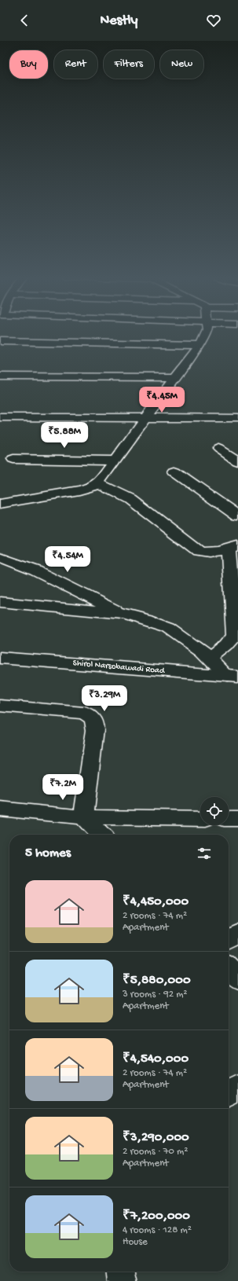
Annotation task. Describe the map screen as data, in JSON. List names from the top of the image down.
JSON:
{
  "streets": {
    "main road": ["Shirol Narsobawadi Road"]
  },
  "page": {
    "header": "Nestly",
    "chip": [
      "Buy",
      "Rent",
      "Filters",
      "New"
    ],
    "price": [
      "₹4.45M",
      "₹5.88M",
      "₹4.54M",
      "₹3.29M",
      "₹7.2M"
    ],
    "heading": "5 homes",
    "list": [
      {
        "name": "₹4,450,000",
        "note": "2 rooms · 74 m² · Apartment"
      },
      {
        "name": "₹5,880,000",
        "note": "3 rooms · 92 m² · Apartment"
      },
      {
        "name": "₹4,540,000",
        "note": "2 rooms · 74 m² · Apartment"
      },
      {
        "name": "₹3,290,000",
        "note": "2 rooms · 70 m² · Apartment"
      },
      {
        "name": "₹7,200,000",
        "note": "4 rooms · 128 m² · House"
      }
    ]
  }
}
